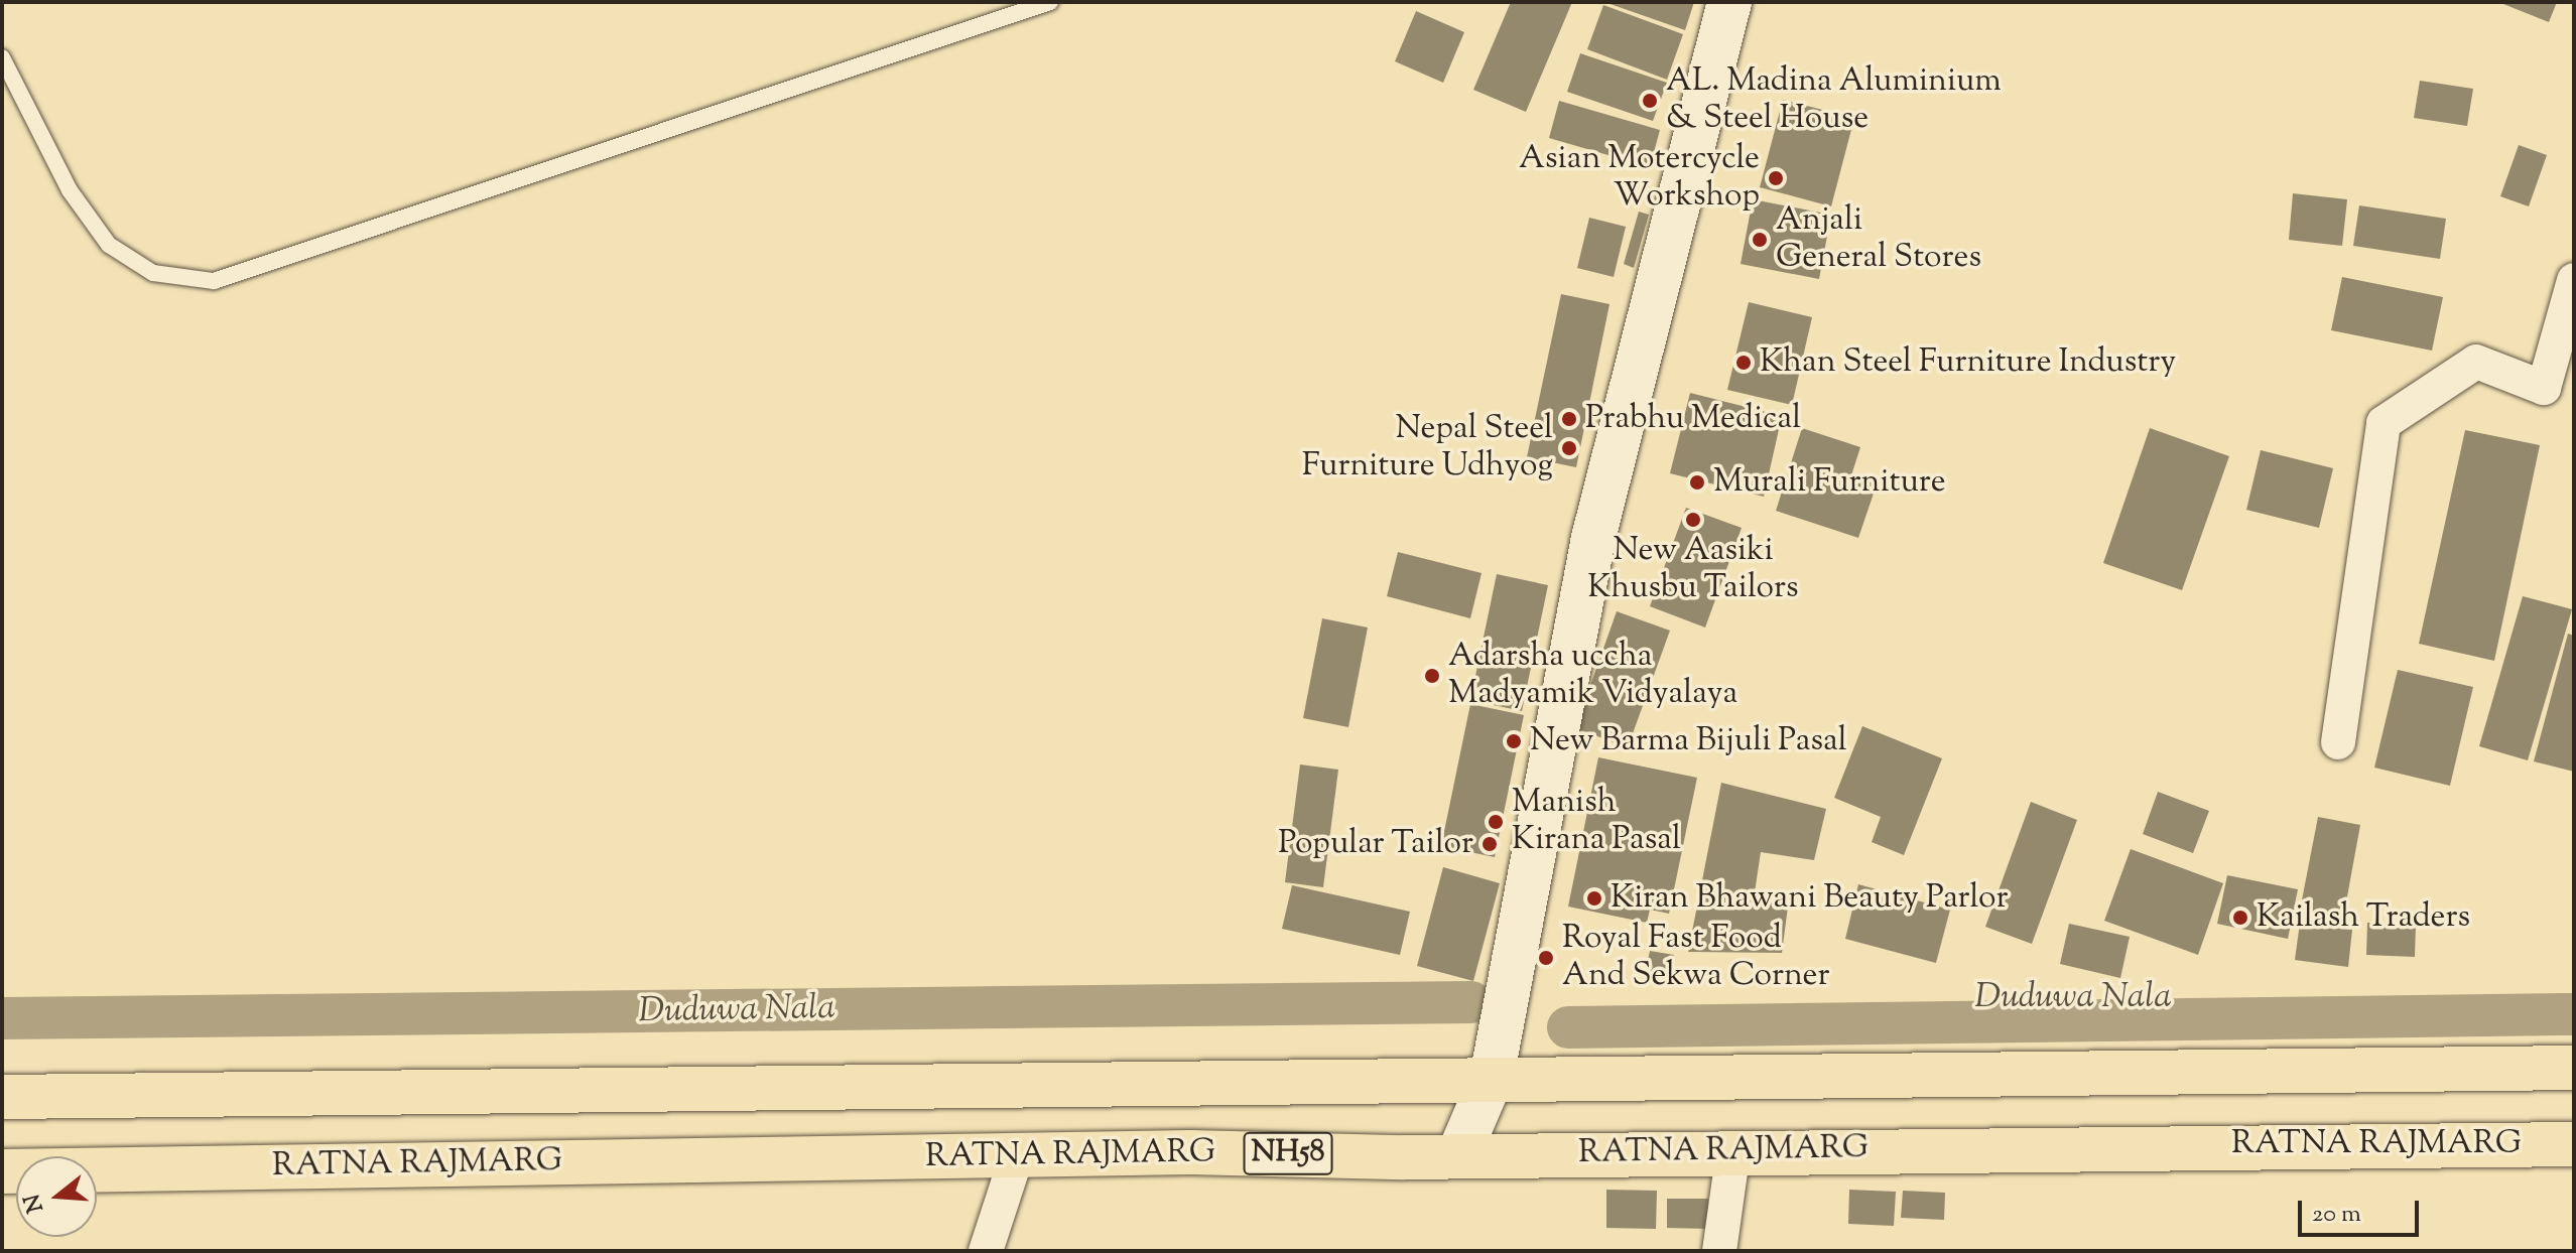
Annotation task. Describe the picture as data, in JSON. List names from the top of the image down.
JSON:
{
  "streets": {
    "highway": ["RATNA RAJMARG", "NH58"]
  },
  "water": ["Duduwa Nala"],
  "places": [
    "AL. Madina Aluminium & Steel House",
    "Asian Motercycle Workshop",
    "Anjali General Stores",
    "Khan Steel Furniture Industry",
    "Prabhu Medical",
    "Nepal Steel Furniture Udhyog",
    "Murali Furniture",
    "New Aasiki Khusbu Tailors",
    "Adarsha uccha Madyamik Vidyalaya",
    "New Barma Bijuli Pasal",
    "Manish Kirana Pasal",
    "Popular Tailor",
    "Kiran Bhawani Beauty Parlor",
    "Kailash Traders",
    "Royal Fast Food And Sekwa Corner"
  ],
  "scale_bar": "20 m",
  "north": "left"
}
